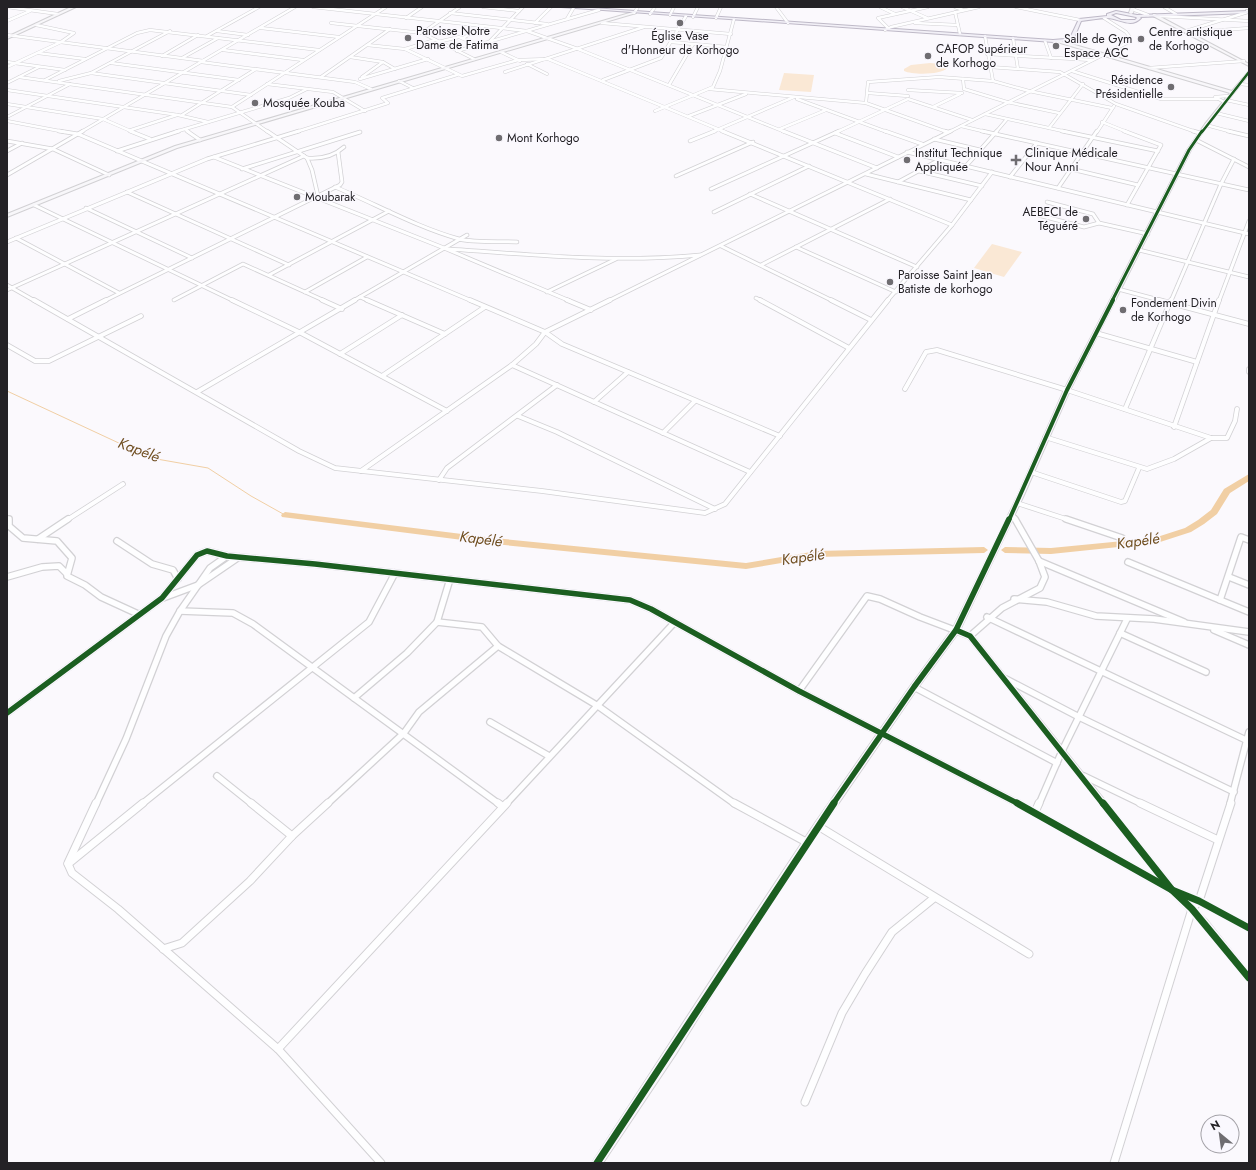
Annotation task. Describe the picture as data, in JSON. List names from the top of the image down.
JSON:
{
  "water": ["Kapélé"],
  "places": {
    "other": [
      "Église Vase d'Honneur de Korhogo",
      "Paroisse Notre Dame de Fatima",
      "Centre artistique de Korhogo",
      "Salle de Gym Espace AGC",
      "CAFOP Supérieur de Korhogo",
      "Résidence Présidentielle",
      "Mosquée Kouba",
      "Mont Korhogo",
      "Institut Technique Appliquée",
      "Moubarak",
      "AEBECI de Téguéré",
      "Paroisse Saint Jean Batiste de korhogo",
      "Fondement Divin de Korhogo"
    ],
    "health": ["Clinique Médicale Nour Anni"]
  },
  "north": "top left"
}
